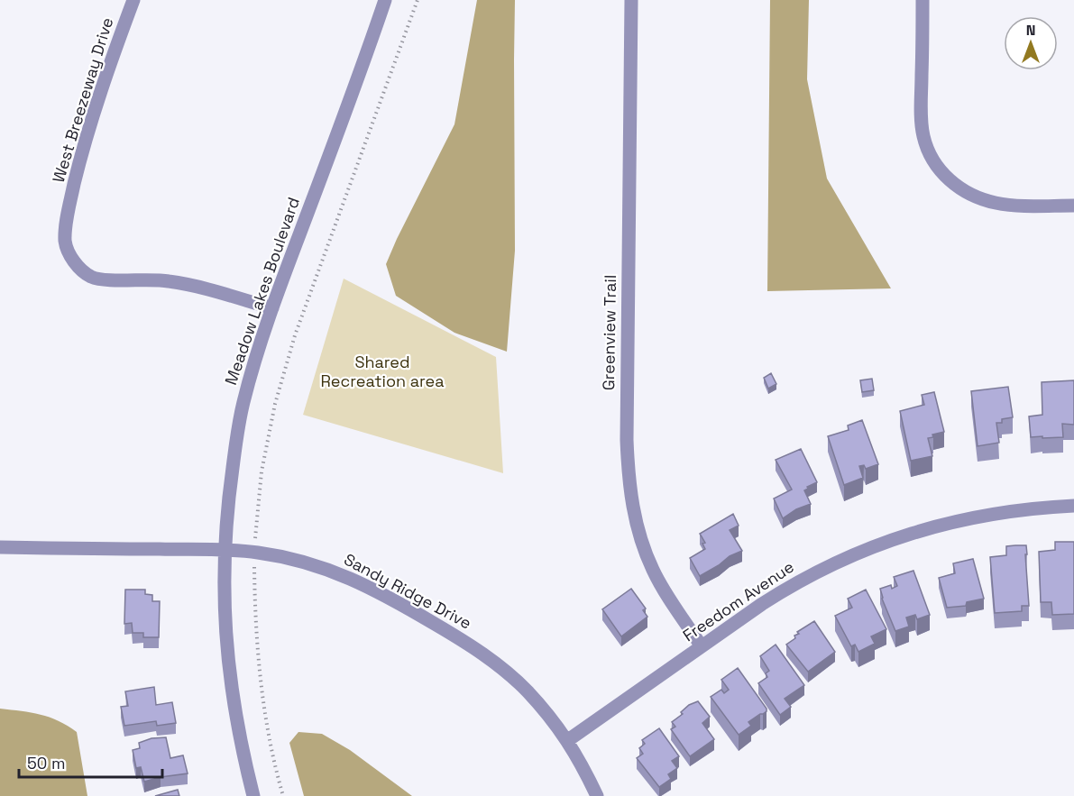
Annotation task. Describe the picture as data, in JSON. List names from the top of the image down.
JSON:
{
  "streets": {
    "street": [
      "West Breezeway Drive",
      "Meadow Lakes Boulevard",
      "Greenview Trail",
      "Sandy Ridge Drive",
      "Freedom Avenue"
    ]
  },
  "crossings": [
    ["West Breezeway Drive", "Meadow Lakes Boulevard"],
    ["Meadow Lakes Boulevard", "Sandy Ridge Drive"],
    ["Greenview Trail", "Freedom Avenue"],
    ["Sandy Ridge Drive", "Freedom Avenue"]
  ],
  "parks": ["Shared Recreation area"],
  "scale_bar": "50 m",
  "north": "top"
}
